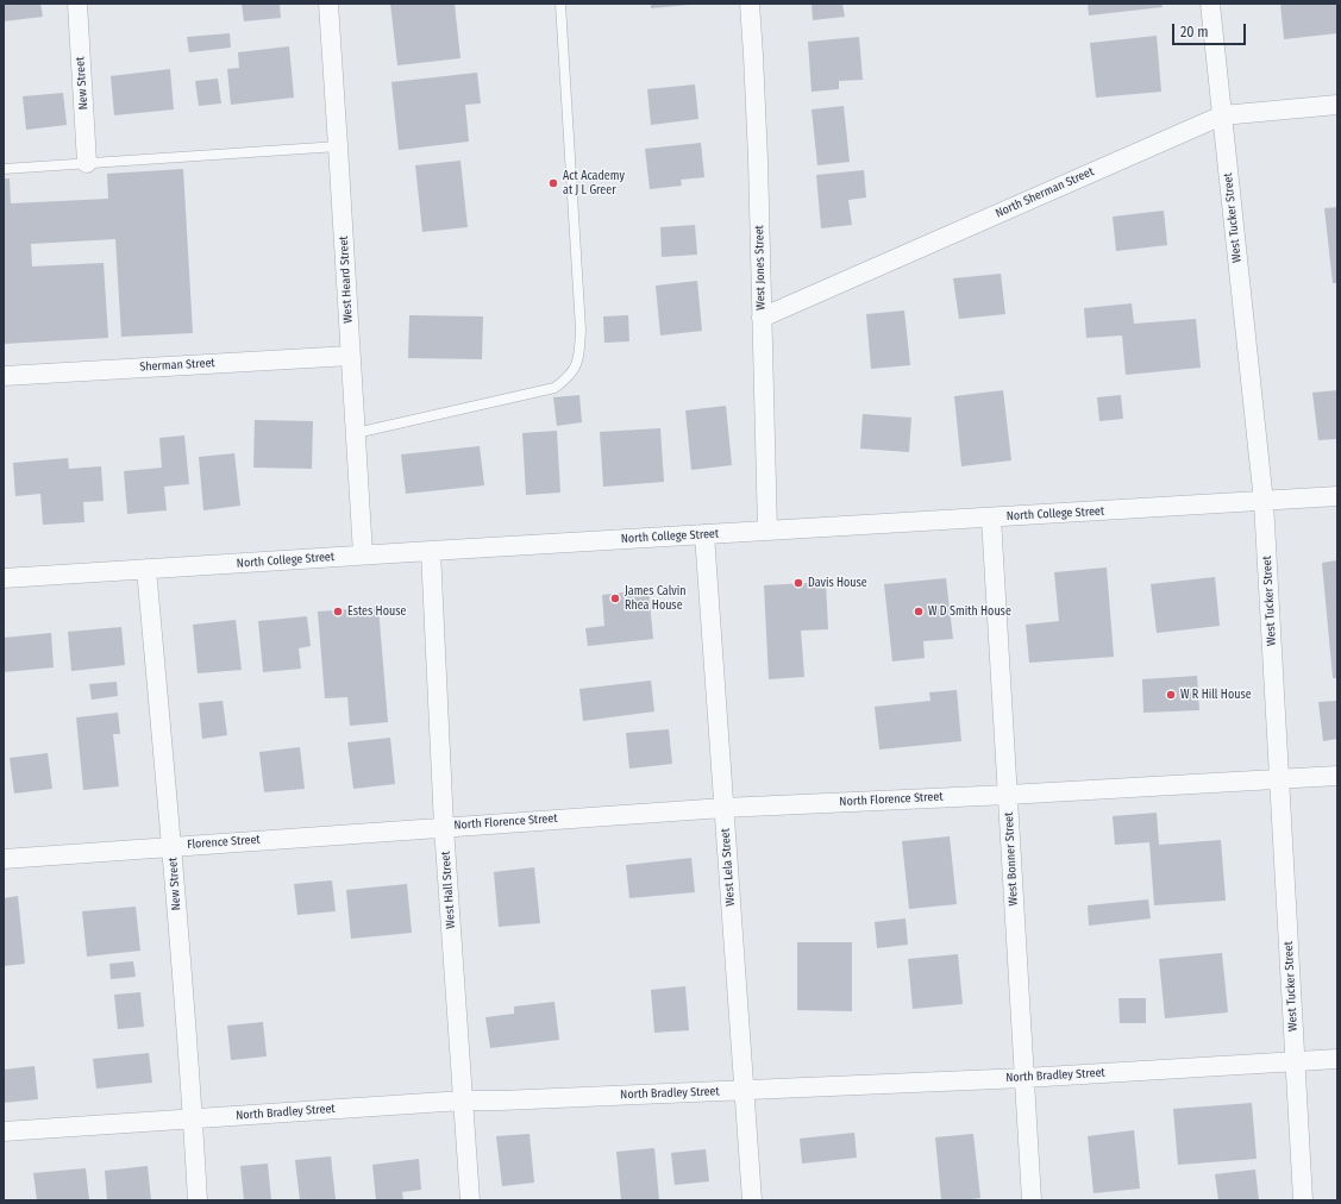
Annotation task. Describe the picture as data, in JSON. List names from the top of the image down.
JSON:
{
  "streets": {
    "street": [
      "New Street",
      "North Sherman Street",
      "West Tucker Street",
      "West Jones Street",
      "West Heard Street",
      "Sherman Street",
      "North College Street",
      "North Florence Street",
      "Florence Street",
      "West Bonner Street",
      "West Lela Street",
      "West Hall Street",
      "North Bradley Street"
    ]
  },
  "crossings": [
    ["New Street", "North College Street"],
    ["New Street", "Florence Street"],
    ["New Street", "North Bradley Street"],
    ["North Sherman Street", "West Tucker Street"],
    ["North Sherman Street", "West Jones Street"],
    ["West Tucker Street", "North College Street"],
    ["West Tucker Street", "North Florence Street"],
    ["West Tucker Street", "North Bradley Street"],
    ["West Jones Street", "North College Street"],
    ["West Heard Street", "Sherman Street"],
    ["West Heard Street", "North College Street"],
    ["North College Street", "West Bonner Street"],
    ["North College Street", "West Lela Street"],
    ["North College Street", "West Hall Street"],
    ["North Florence Street", "Florence Street"],
    ["North Florence Street", "West Bonner Street"],
    ["North Florence Street", "West Lela Street"],
    ["North Florence Street", "West Hall Street"],
    ["Florence Street", "West Hall Street"],
    ["West Bonner Street", "North Bradley Street"],
    ["West Lela Street", "North Bradley Street"],
    ["West Hall Street", "North Bradley Street"]
  ],
  "places": [
    "Act Academy at J L Greer",
    "Davis House",
    "James Calvin Rhea House",
    "Estes House",
    "W D Smith House",
    "W R Hill House"
  ],
  "scale_bar": "20 m"
}
